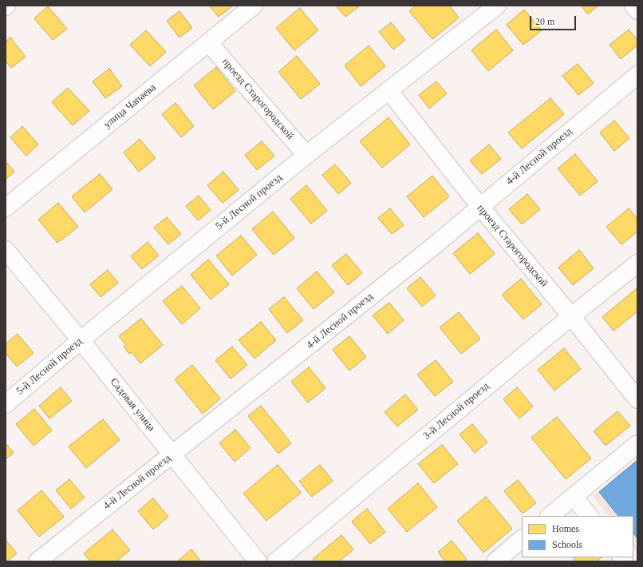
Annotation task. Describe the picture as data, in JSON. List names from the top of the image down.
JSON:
{
  "streets": {
    "street": [
      "проезд Старогородской",
      "улица Чапаева",
      "4-й Лесной проезд",
      "5-й Лесной проезд",
      "Садовая улица",
      "3-й Лесной проезд"
    ]
  },
  "crossings": [
    ["проезд Старогородской", "улица Чапаева"],
    ["проезд Старогородской", "4-й Лесной проезд"],
    ["проезд Старогородской", "5-й Лесной проезд"],
    ["проезд Старогородской", "3-й Лесной проезд"],
    ["4-й Лесной проезд", "Садовая улица"],
    ["5-й Лесной проезд", "Садовая улица"]
  ],
  "legend": ["Homes", "Schools"],
  "scale_bar": "20 m"
}
